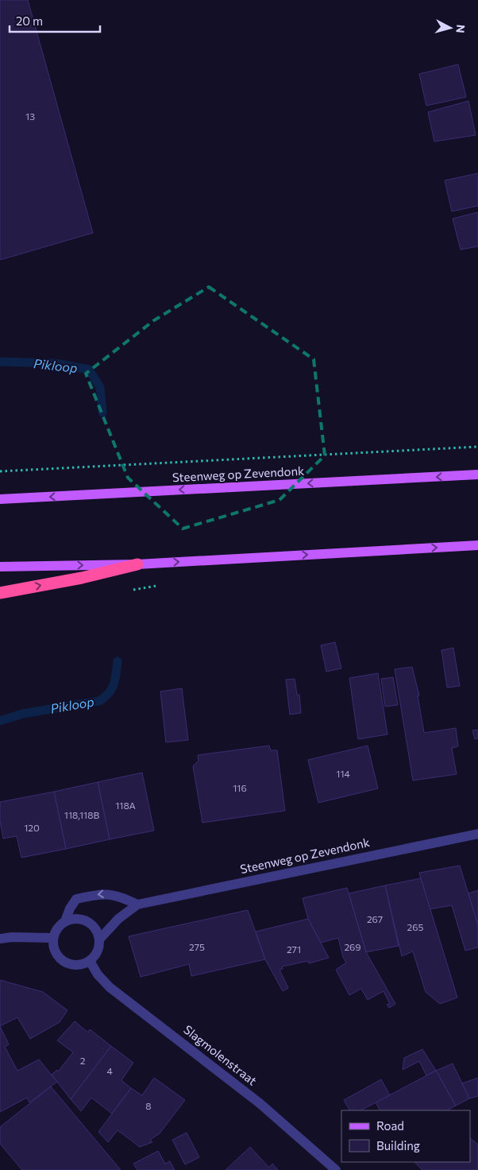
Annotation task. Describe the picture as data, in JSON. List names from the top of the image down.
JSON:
{
  "streets": {
    "main road": ["Steenweg op Zevendonk"],
    "street": ["Slagmolenstraat"]
  },
  "crossings": [
    ["Steenweg op Zevendonk", "Slagmolenstraat"]
  ],
  "water": ["Pikloop"],
  "house_numbers": [
    "13",
    "114",
    "116",
    "118A",
    "118,118B",
    "120",
    "267",
    "265",
    "275",
    "269",
    "271",
    "2",
    "4",
    "8"
  ],
  "legend": ["Road", "Building"],
  "scale_bar": "20 m",
  "north": "right"
}
